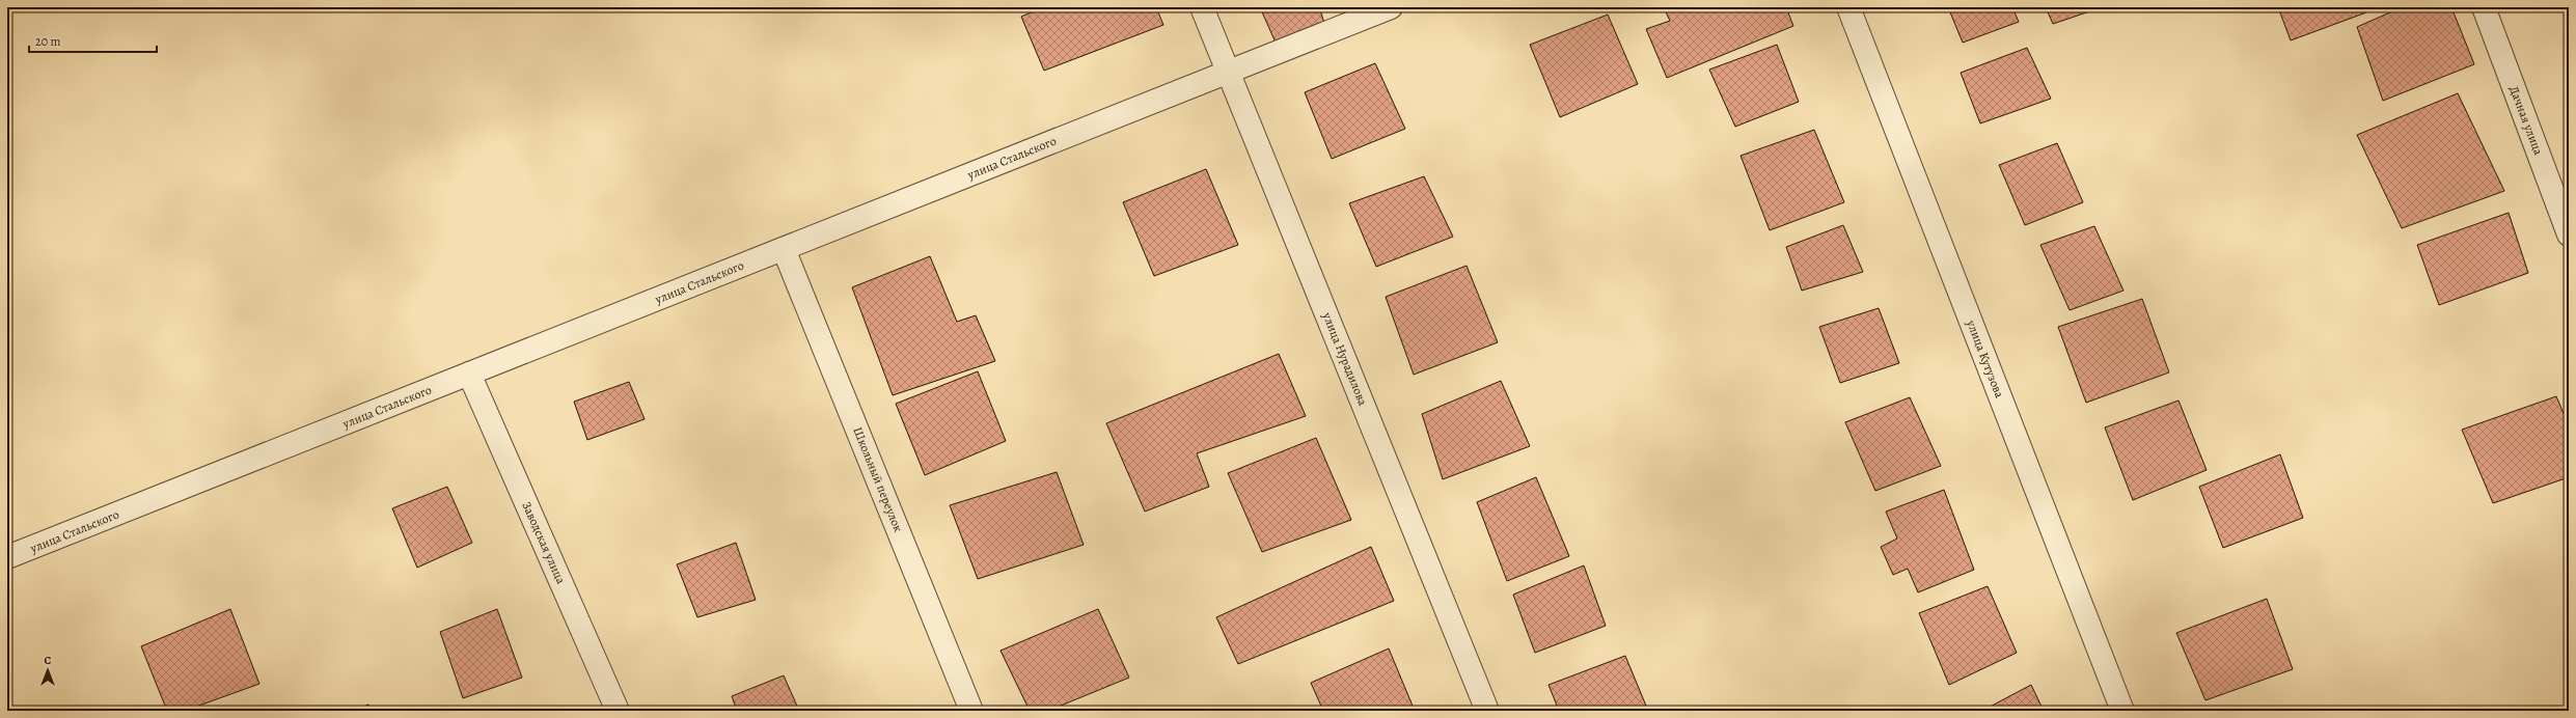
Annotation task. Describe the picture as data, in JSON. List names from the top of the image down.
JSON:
{
  "streets": {
    "street": [
      "Дачная улица",
      "улица Стальского",
      "улица Нурадилова",
      "улица Кутузова",
      "Школьный переулок",
      "Заводская улица"
    ]
  },
  "crossings": [
    ["улица Стальского", "улица Нурадилова"],
    ["улица Стальского", "Школьный переулок"],
    ["улица Стальского", "Заводская улица"]
  ],
  "scale_bar": "20 m",
  "north": "top"
}
